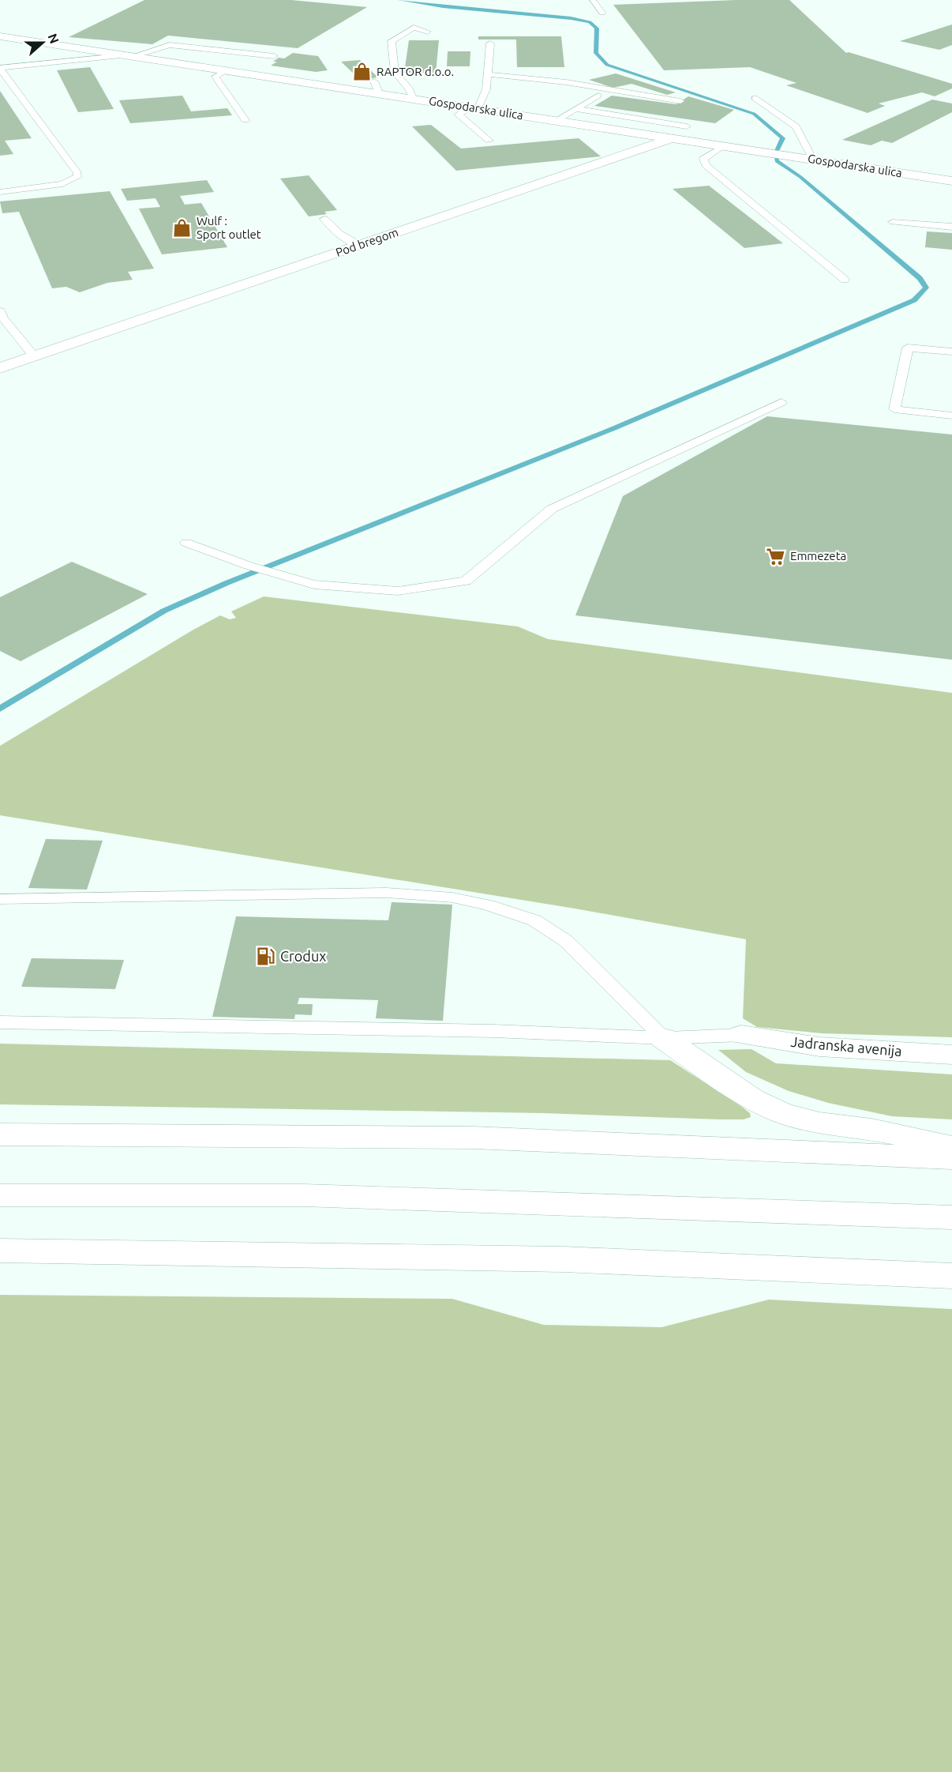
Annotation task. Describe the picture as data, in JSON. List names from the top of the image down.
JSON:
{
  "streets": {
    "main road": ["Gospodarska ulica", "Pod bregom", "Jadranska avenija"]
  },
  "crossings": [
    ["Gospodarska ulica", "Pod bregom"]
  ],
  "places": {
    "shop": ["RAPTOR d.o.o.", "Wulf : Sport outlet"],
    "supermarket": ["Emmezeta"],
    "fuel station": ["Crodux"]
  },
  "north": "right"
}
